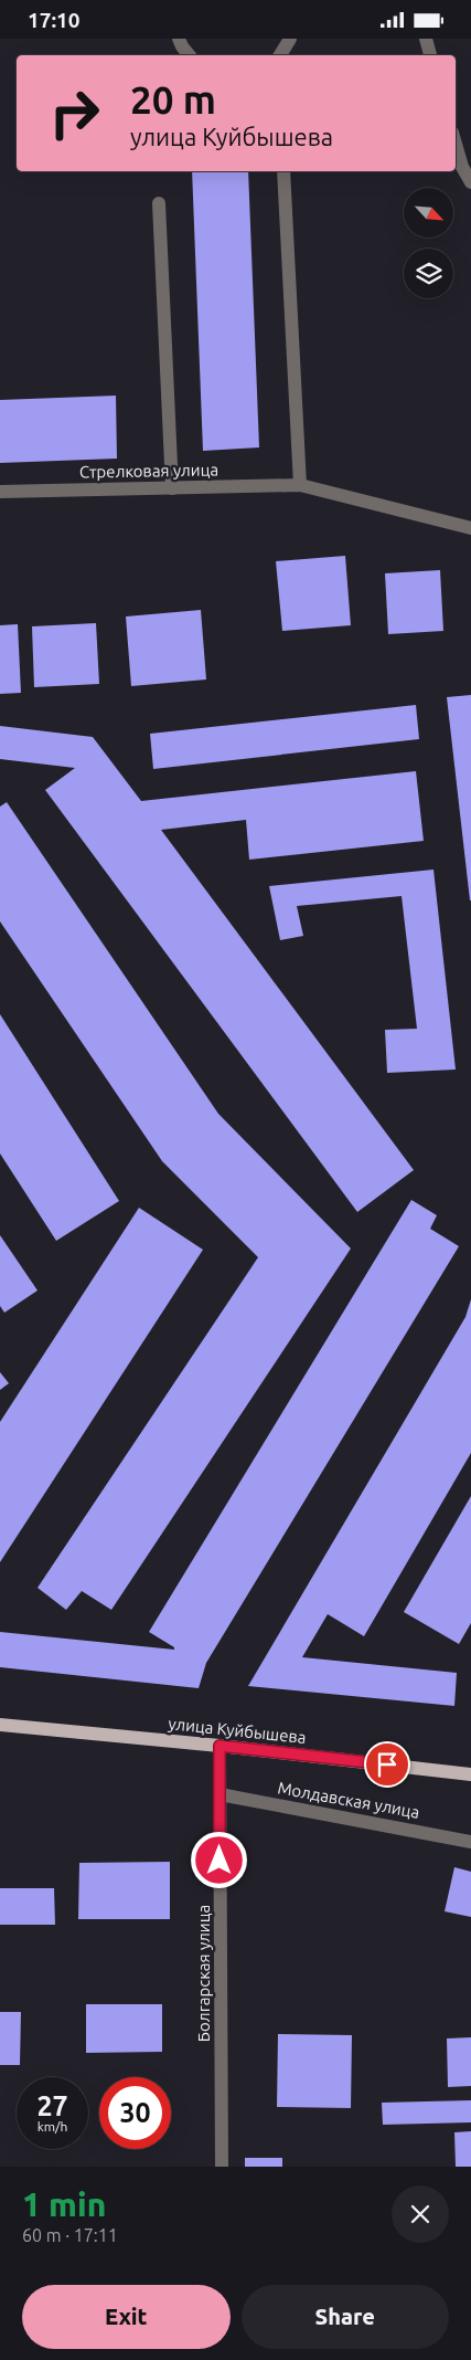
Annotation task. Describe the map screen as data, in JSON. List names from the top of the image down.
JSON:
{
  "streets": {
    "main road": ["улица Куйбышева"],
    "street": ["Стрелковая улица", "Молдавская улица", "Болгарская улица"]
  },
  "crossings": [
    ["улица Куйбышева", "Болгарская улица"],
    ["Молдавская улица", "Болгарская улица"]
  ],
  "north": "bottom right",
  "page": {
    "status": "17:10",
    "turn": ["20 m", "улица Куйбышева"],
    "speed": "27 km/h",
    "limit": "30",
    "heading": ["1 min", "60 m · 17:11"],
    "buttons": ["Exit", "Share"]
  }
}
